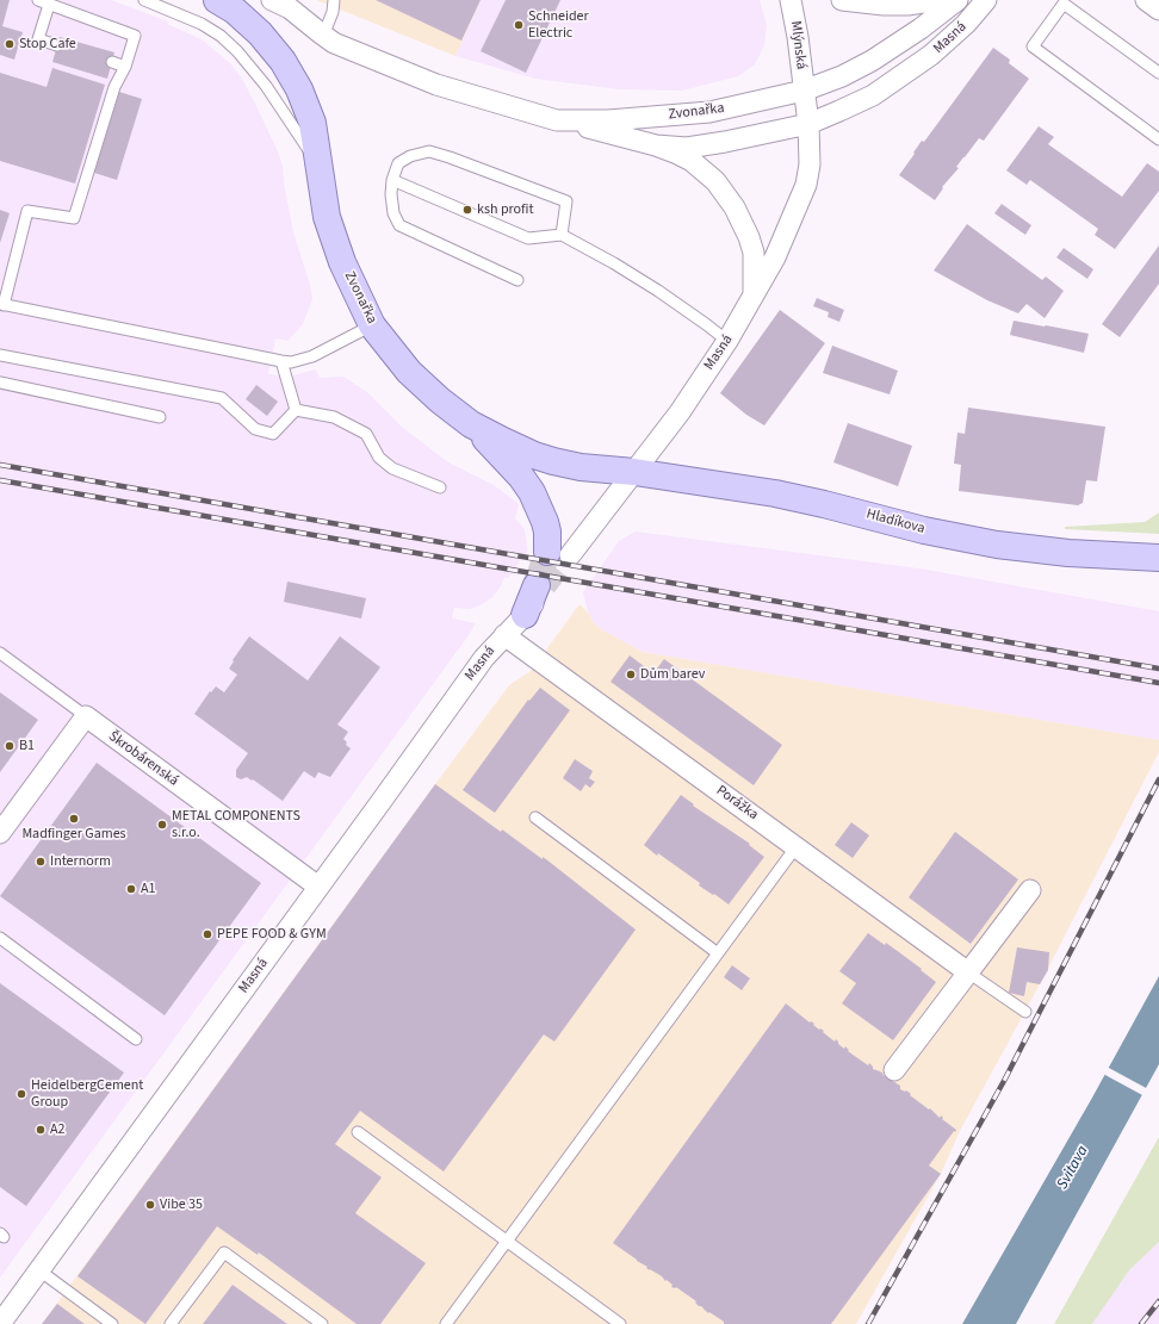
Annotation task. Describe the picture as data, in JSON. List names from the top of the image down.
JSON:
{
  "streets": {
    "main road": ["Zvonařka", "Hladíkova"],
    "street": [
      "Masná",
      "Mlýnská",
      "Škrobárenská",
      "Porážka"
    ]
  },
  "crossings": [
    ["Masná", "Mlýnská"],
    ["Masná", "Zvonařka"],
    ["Masná", "Hladíkova"],
    ["Masná", "Škrobárenská"],
    ["Masná", "Porážka"],
    ["Mlýnská", "Zvonařka"],
    ["Zvonařka", "Hladíkova"]
  ],
  "water": ["Svitava"],
  "places": [
    "Schneider Electric",
    "Stop Cafe",
    "ksh profit",
    "Dům barev",
    "B1",
    "Madfinger Games",
    "METAL COMPONENTS s.r.o.",
    "Internorm",
    "A1",
    "PEPE FOOD & GYM",
    "HeidelbergCement Group",
    "A2",
    "Vibe 35"
  ]
}
